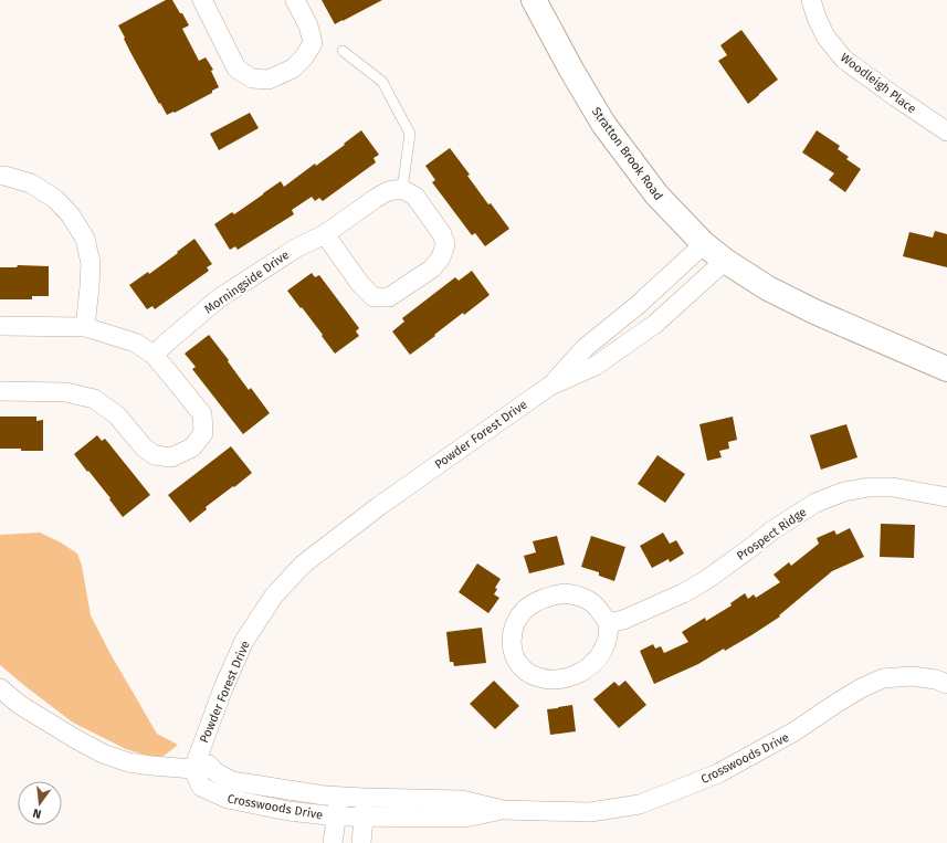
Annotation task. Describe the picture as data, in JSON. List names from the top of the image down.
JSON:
{
  "streets": {
    "street": [
      "Woodleigh Place",
      "Stratton Brook Road",
      "Morningside Drive",
      "Powder Forest Drive",
      "Prospect Ridge",
      "Crosswoods Drive"
    ]
  },
  "crossings": [
    ["Stratton Brook Road", "Powder Forest Drive"],
    ["Powder Forest Drive", "Crosswoods Drive"]
  ],
  "north": "bottom"
}
